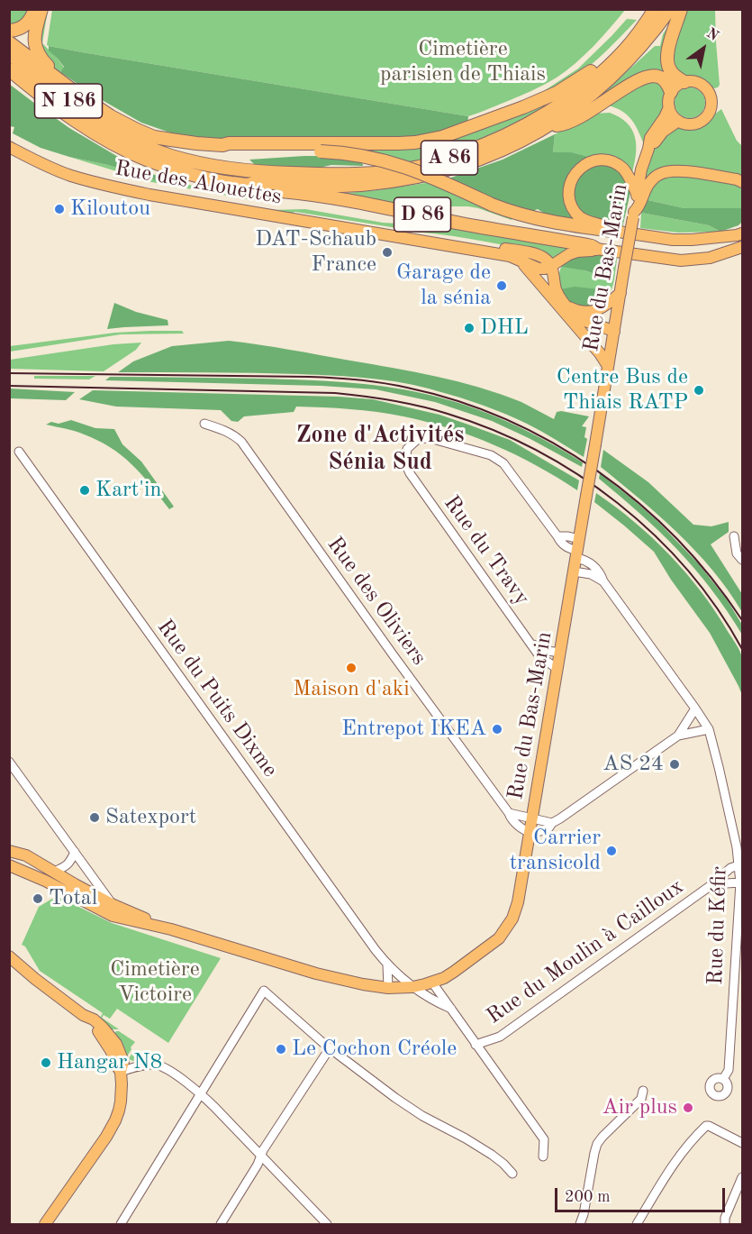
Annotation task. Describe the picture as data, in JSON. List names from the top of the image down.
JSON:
{
  "streets": {
    "highway": ["N 186", "A 86", "D 86"],
    "main road": ["Rue des Alouettes", "Rue du Bas-Marin"],
    "street": [
      "Rue du Travy",
      "Rue des Oliviers",
      "Rue du Puits Dixme",
      "Rue du Kéfir",
      "Rue du Moulin à Cailloux"
    ]
  },
  "crossings": [
    ["N 186", "A 86"],
    ["A 86", "D 86"],
    ["Rue du Bas-Marin", "Rue du Travy"],
    ["Rue du Bas-Marin", "Rue des Oliviers"],
    ["Rue du Bas-Marin", "Rue du Puits Dixme"],
    ["Rue du Bas-Marin", "Rue du Kéfir"],
    ["Rue du Travy", "Rue du Kéfir"],
    ["Rue du Kéfir", "Rue du Moulin à Cailloux"]
  ],
  "districts": ["Zone d'Activités Sénia Sud"],
  "parks": ["Cimetière parisien de Thiais", "Cimetière Victoire"],
  "places": [
    "Kiloutou",
    "DAT-Schaub France",
    "Garage de la sénia",
    "DHL",
    "Centre Bus de Thiais RATP",
    "Kart'in",
    "Maison d'aki",
    "Entrepot IKEA",
    "AS 24",
    "Satexport",
    "Carrier transicold",
    "Total",
    "Le Cochon Créole",
    "Hangar N8",
    "Air plus"
  ],
  "scale_bar": "200 m",
  "north": "top right"
}
